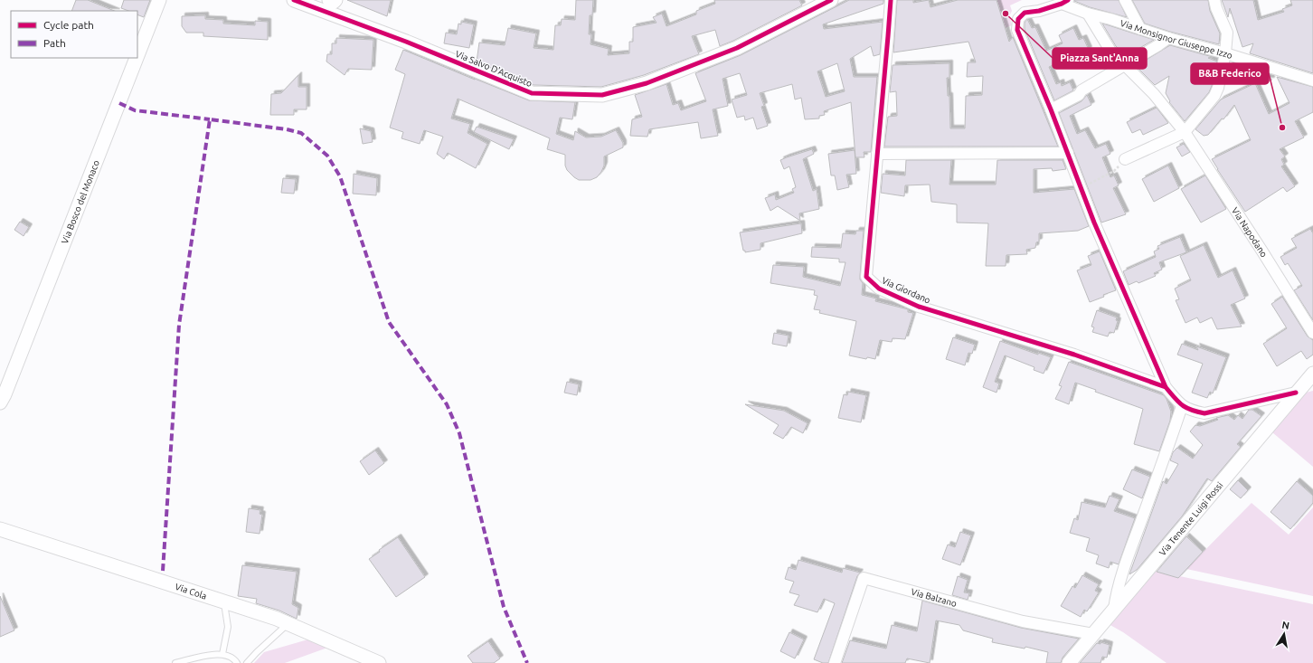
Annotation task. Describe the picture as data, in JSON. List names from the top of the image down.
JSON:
{
  "streets": {
    "street": [
      "Via Monsignor Giuseppe Izzo",
      "Via Salvo D'Acquisto",
      "Via Bosco del Monaco",
      "Via Napodano",
      "Via Giordano",
      "Via Tenente Luigi Rossi",
      "Via Cola",
      "Via Balzano"
    ]
  },
  "crossings": [
    ["Via Monsignor Giuseppe Izzo", "Via Napodano"],
    ["Via Tenente Luigi Rossi", "Via Balzano"]
  ],
  "places": ["Piazza Sant'Anna", "B&B Federico"],
  "legend": ["Cycle path", "Path"],
  "north": "top"
}
